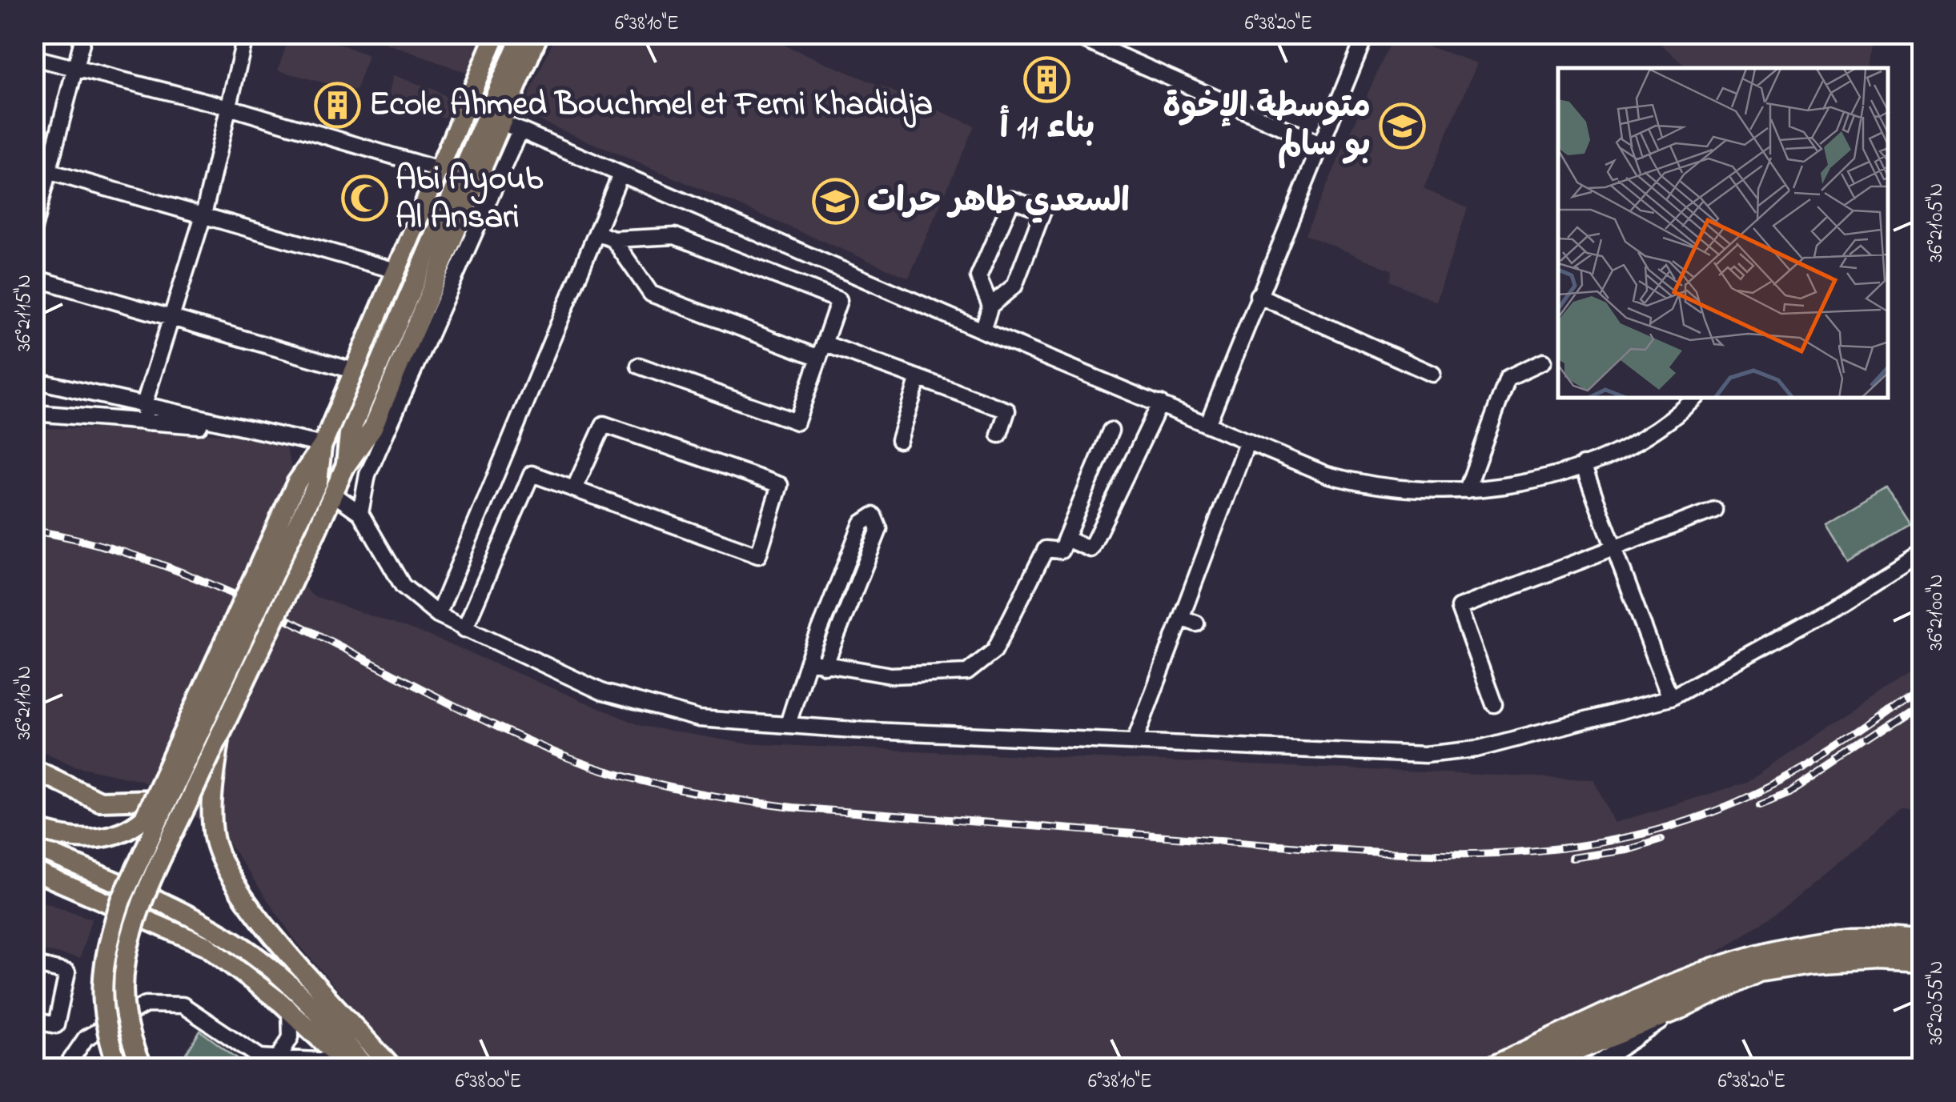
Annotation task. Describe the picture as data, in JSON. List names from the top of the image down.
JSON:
{
  "places": {
    "building": ["بناء 11 أ", "Ecole Ahmed Bouchmel et Ferni Khadidja"],
    "school or university": ["متوسطة الإخوة بو سالم", "السعدي طاهر حرات"],
    "mosque": ["Abi Ayoub Al Ansari"]
  },
  "coordinates": [
    "6°38'10\"E",
    "6°38'20\"E",
    "36°21'05\"N",
    "36°21'15\"N",
    "36°21'00\"N",
    "36°21'10\"N",
    "36°20'55\"N",
    "6°38'00\"E"
  ]
}
